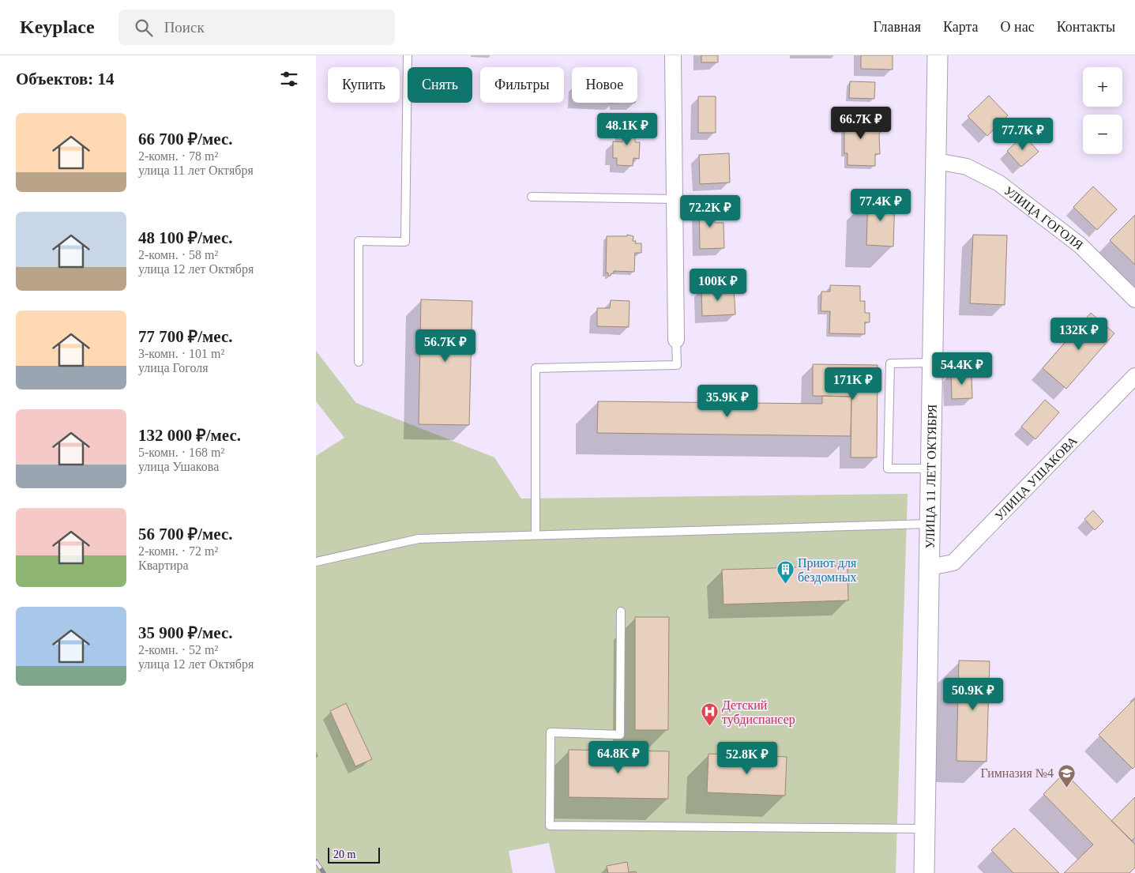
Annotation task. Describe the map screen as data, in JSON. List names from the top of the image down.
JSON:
{
  "streets": {
    "street": ["УЛИЦА ГОГОЛЯ", "УЛИЦА 11 ЛЕТ ОКТЯБРЯ", "УЛИЦА УШАКОВА"]
  },
  "crossings": [
    ["УЛИЦА ГОГОЛЯ", "УЛИЦА 11 ЛЕТ ОКТЯБРЯ"],
    ["УЛИЦА 11 ЛЕТ ОКТЯБРЯ", "УЛИЦА УШАКОВА"]
  ],
  "places": {
    "building": ["Приют для бездомных"],
    "hospital": ["Детский тубдиспансер"],
    "school or university": ["Гимназия №4"]
  },
  "scale_bar": "20 m",
  "page": {
    "header": "Keyplace",
    "search": "Поиск",
    "nav": [
      "Главная",
      "Карта",
      "О нас",
      "Контакты"
    ],
    "heading": "Объектов: 14",
    "map_buttons": ["+", "−"],
    "chip": [
      "Купить",
      "Снять",
      "Фильтры",
      "Новое"
    ],
    "list": [
      {
        "name": "66 700 ₽/мес.",
        "note": "2-комн. · 78 m² · улица 11 лет Октября"
      },
      {
        "name": "48 100 ₽/мес.",
        "note": "2-комн. · 58 m² · улица 12 лет Октября"
      },
      {
        "name": "77 700 ₽/мес.",
        "note": "3-комн. · 101 m² · улица Гоголя"
      },
      {
        "name": "132 000 ₽/мес.",
        "note": "5-комн. · 168 m² · улица Ушакова"
      },
      {
        "name": "56 700 ₽/мес.",
        "note": "2-комн. · 72 m² · Квартира"
      },
      {
        "name": "35 900 ₽/мес.",
        "note": "2-комн. · 52 m² · улица 12 лет Октября"
      }
    ],
    "price": [
      "66.7K ₽",
      "48.1K ₽",
      "77.7K ₽",
      "77.4K ₽",
      "72.2K ₽",
      "100K ₽",
      "132K ₽",
      "56.7K ₽",
      "54.4K ₽",
      "171K ₽",
      "35.9K ₽",
      "50.9K ₽",
      "64.8K ₽",
      "52.8K ₽"
    ],
    "scale": "20 m"
  }
}
